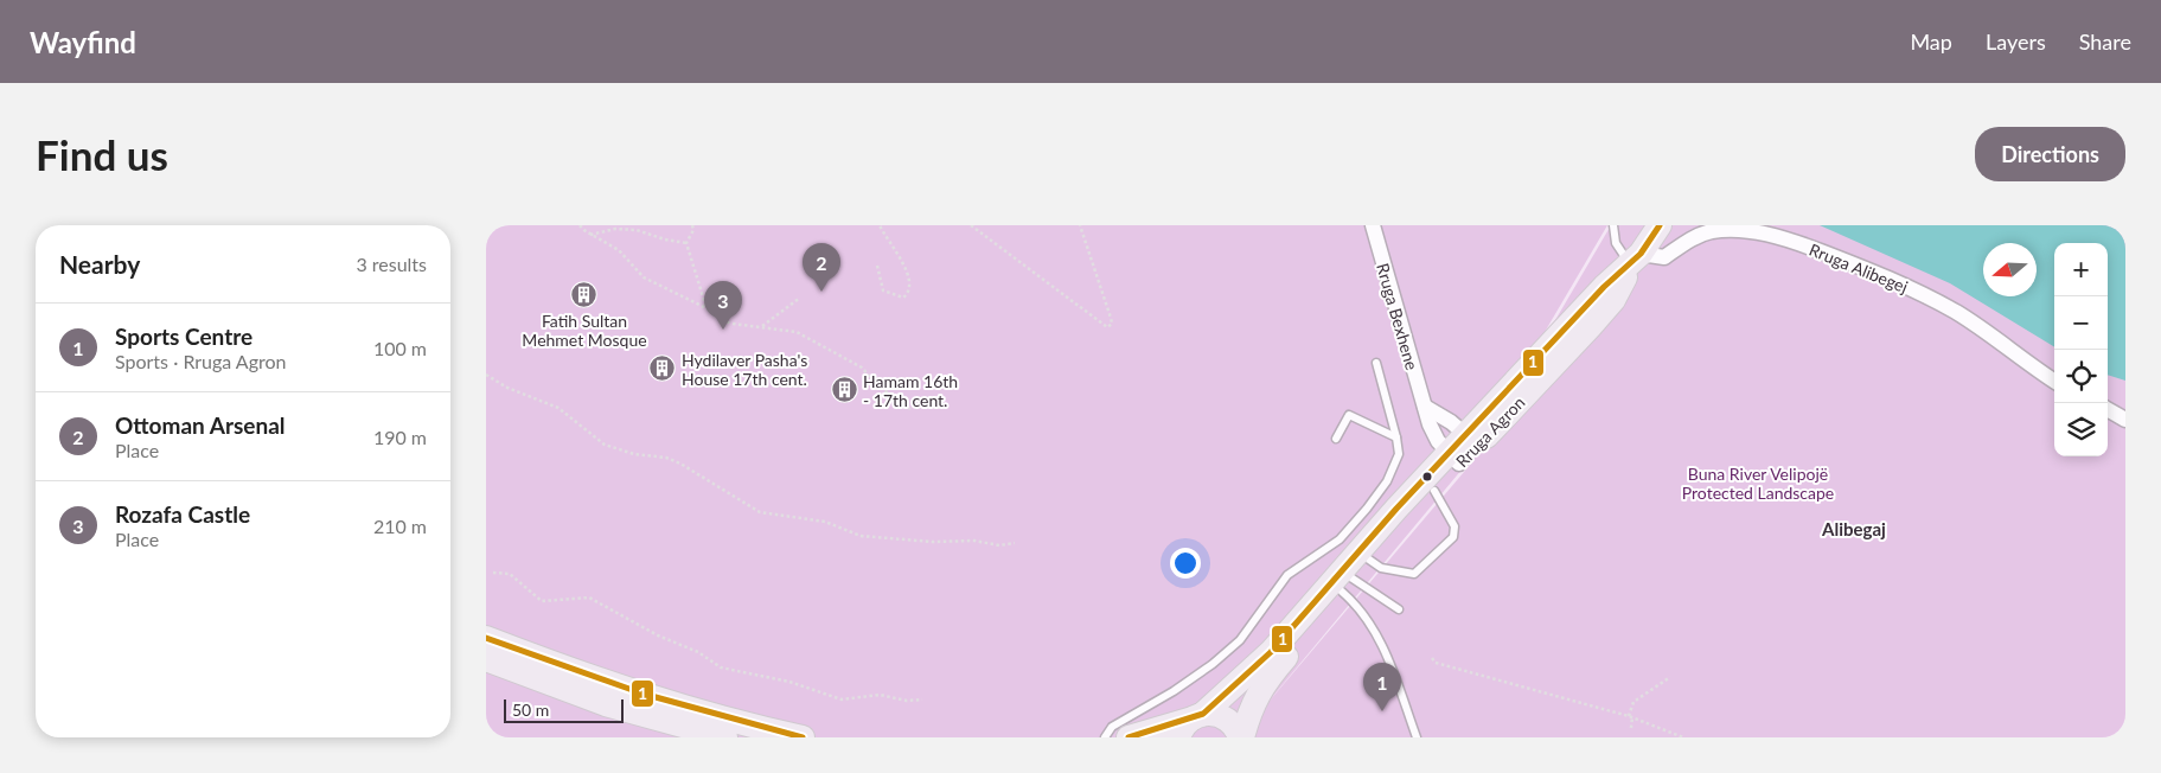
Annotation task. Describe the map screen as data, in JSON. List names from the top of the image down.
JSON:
{
  "streets": {
    "main road": ["Rruga Agron"],
    "street": ["Rruga Alibegej", "Rruga Bexhene"]
  },
  "crossings": [
    ["Rruga Alibegej", "Rruga Agron"],
    ["Rruga Bexhene", "Rruga Agron"]
  ],
  "districts": ["Alibegaj"],
  "parks": ["Buna River Velipojë Protected Landscape"],
  "places": {
    "building": ["Fatih Sultan Mehmet Mosque", "Hydilaver Pasha's House 17th cent.", "Hamam 16th - 17th cent."]
  },
  "lines": ["transit line 1"],
  "scale_bar": "50 m",
  "north": "left",
  "page": {
    "header": "Wayfind",
    "nav": ["Map", "Layers", "Share"],
    "buttons": "Directions",
    "title": "Find us",
    "heading": ["Nearby", "3 results"],
    "map_buttons": ["+", "−"],
    "pins": ["2", "3", "1"],
    "list": [
      {
        "mark": "1",
        "name": "Sports Centre",
        "note": "Sports · Rruga Agron",
        "value": "100 m"
      },
      {
        "mark": "2",
        "name": "Ottoman Arsenal",
        "note": "Place",
        "value": "190 m"
      },
      {
        "mark": "3",
        "name": "Rozafa Castle",
        "note": "Place",
        "value": "210 m"
      }
    ],
    "scale": "50 m"
  }
}
